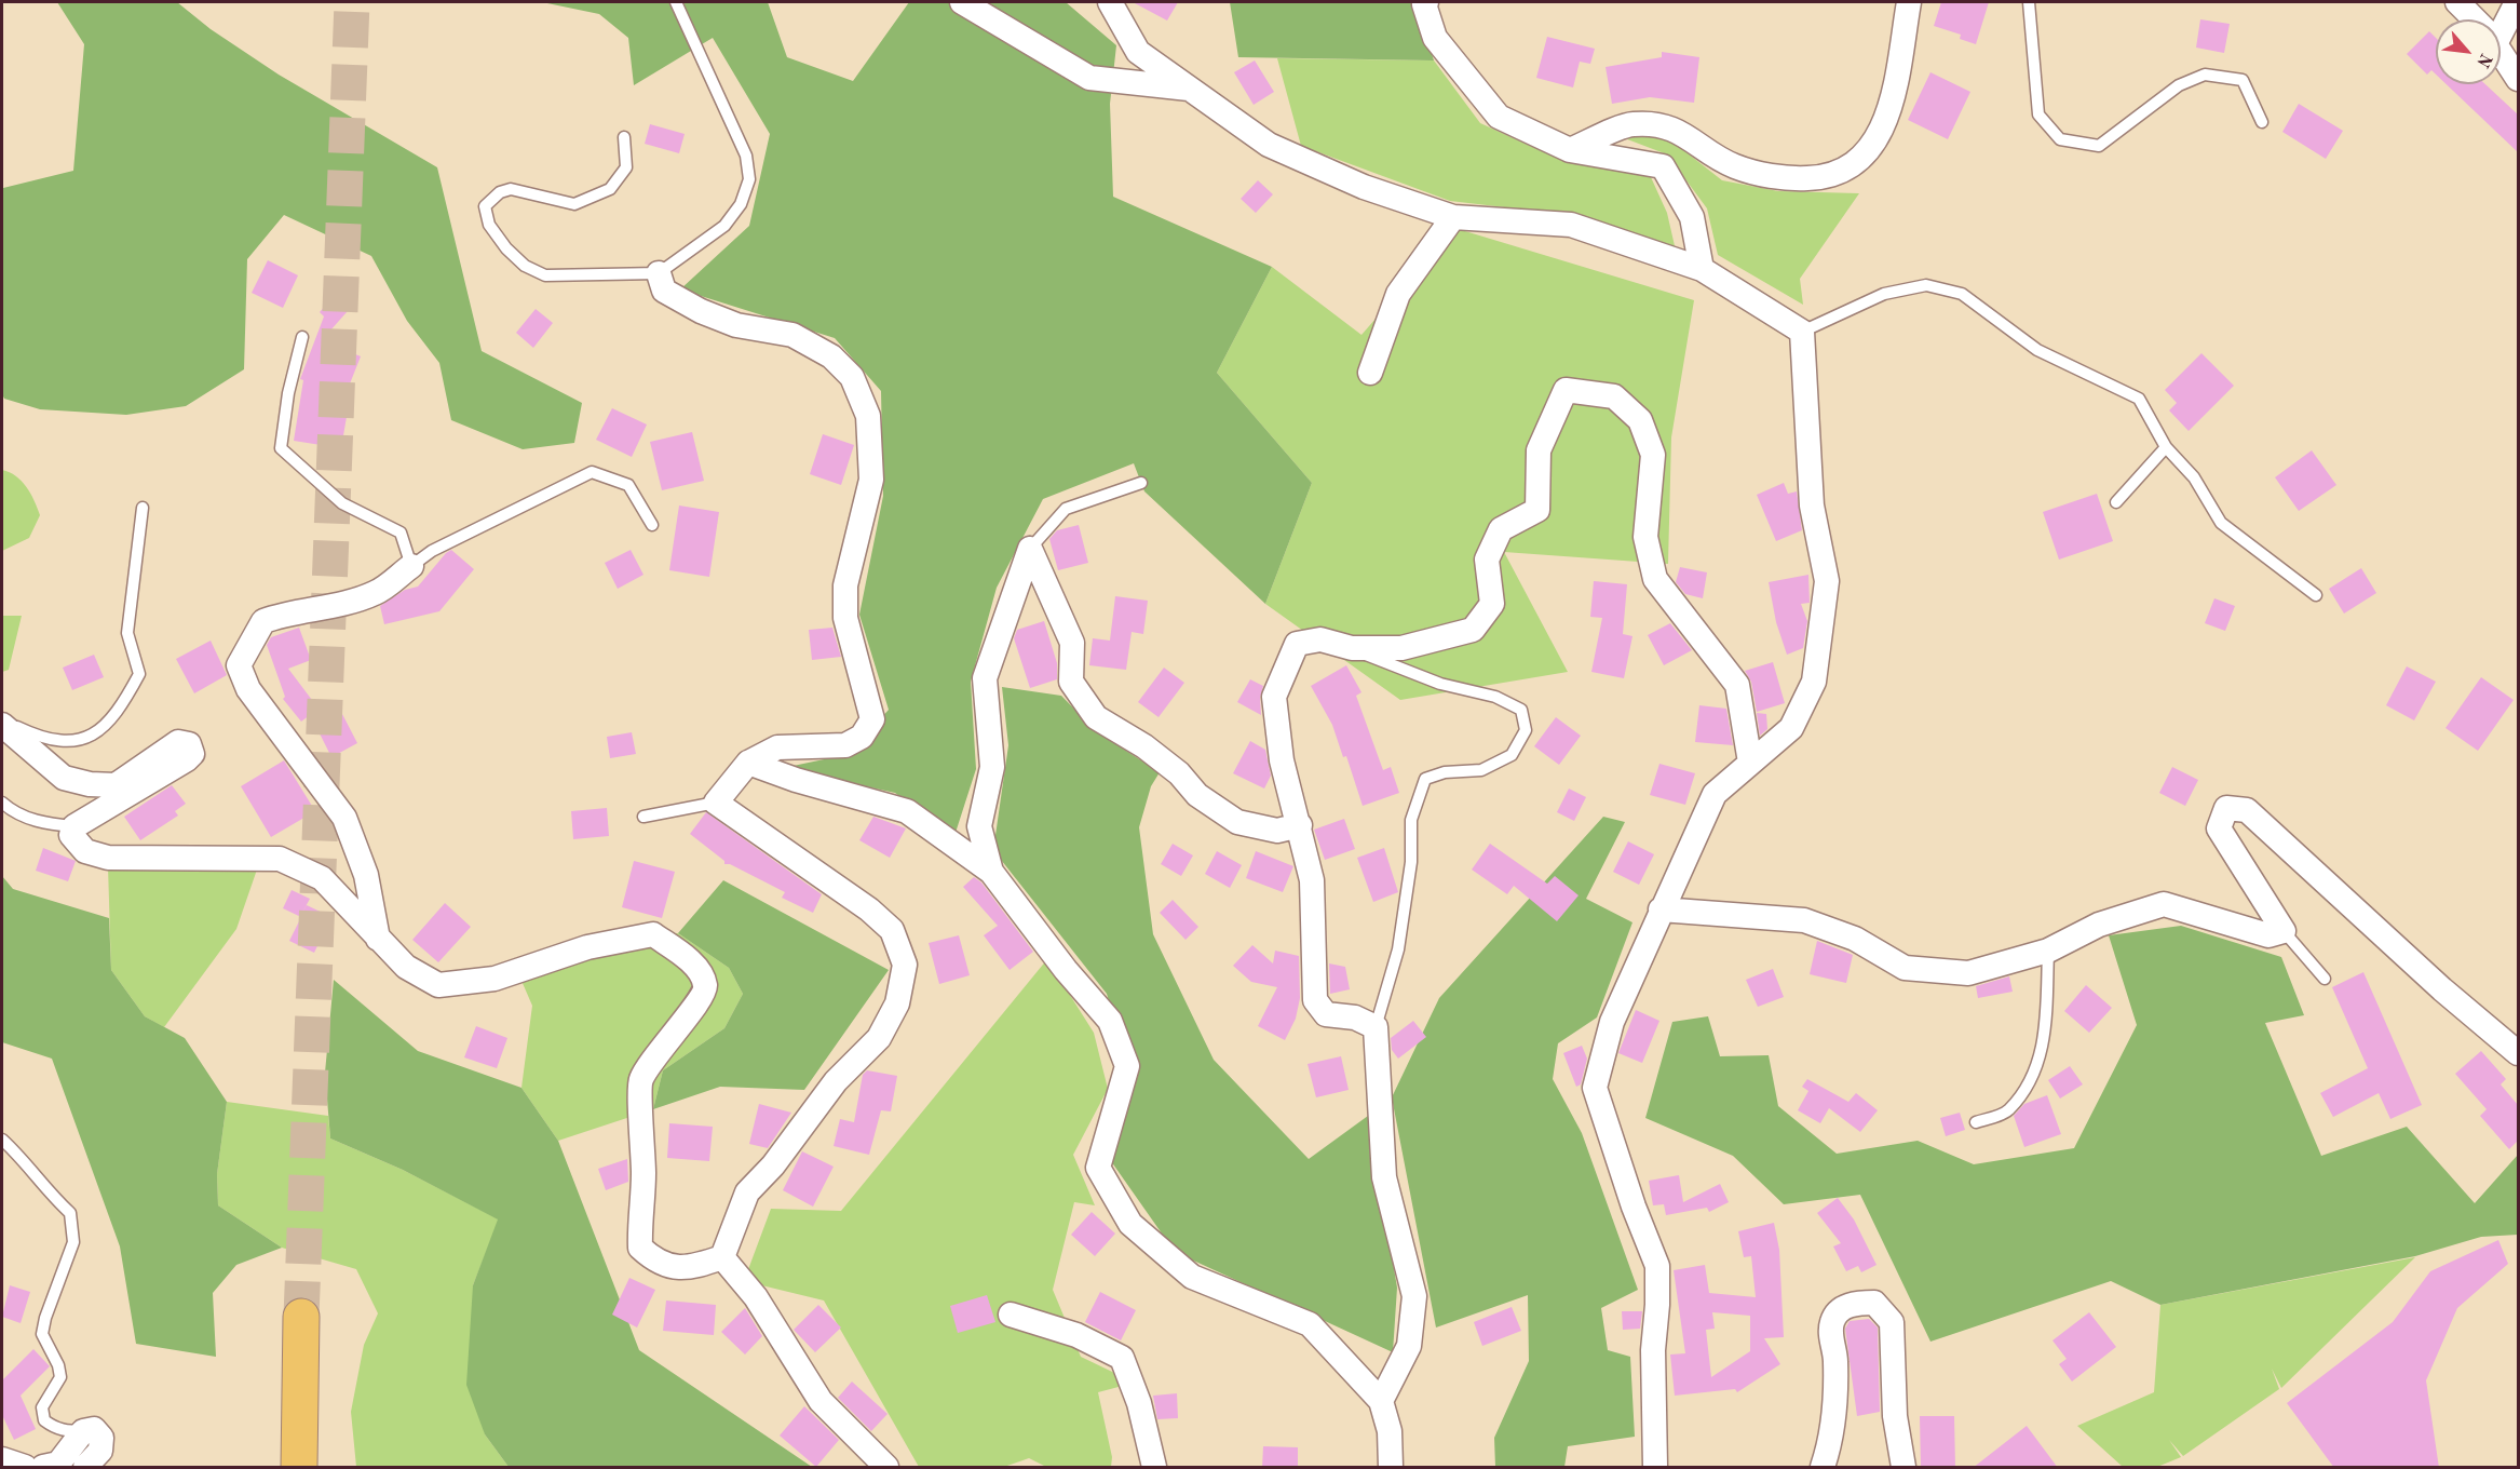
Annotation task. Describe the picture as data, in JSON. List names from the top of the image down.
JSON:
{
  "north": "bottom right"
}
